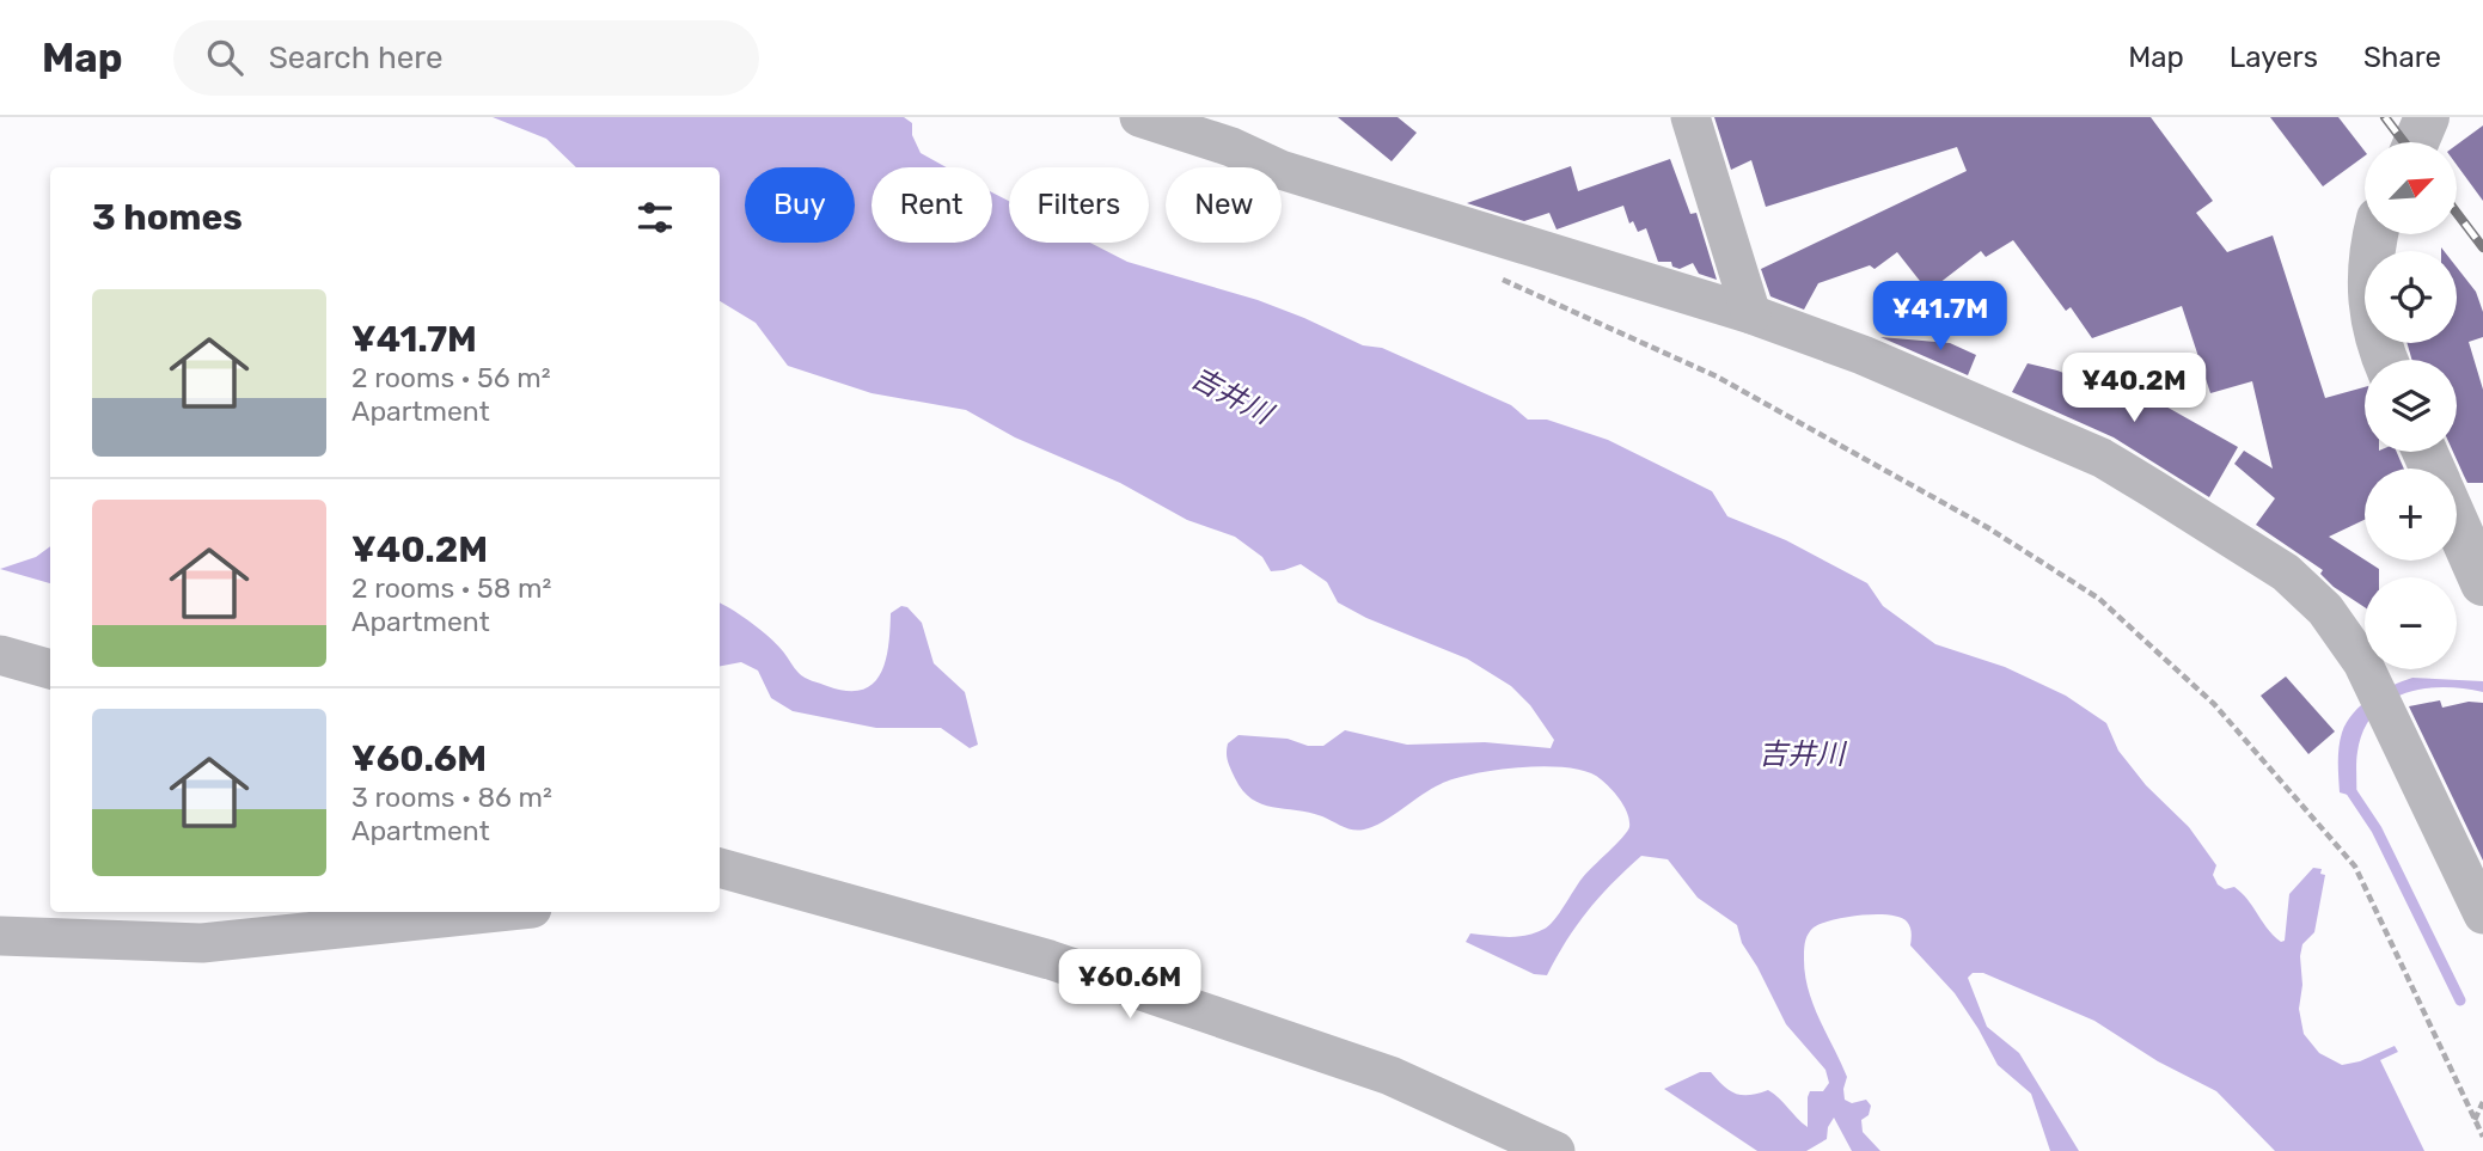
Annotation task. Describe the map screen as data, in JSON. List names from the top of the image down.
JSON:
{
  "water": ["吉井川"],
  "north": "top right",
  "page": {
    "header": "Map",
    "search": "Search here",
    "nav": ["Map", "Layers", "Share"],
    "map_buttons": ["+", "−"],
    "chip": [
      "Buy",
      "Rent",
      "Filters",
      "New"
    ],
    "heading": "3 homes",
    "list": [
      {
        "name": "¥41.7M",
        "note": "2 rooms · 56 m² · Apartment"
      },
      {
        "name": "¥40.2M",
        "note": "2 rooms · 58 m² · Apartment"
      },
      {
        "name": "¥60.6M",
        "note": "3 rooms · 86 m² · Apartment"
      }
    ],
    "price": ["¥41.7M", "¥40.2M", "¥60.6M"]
  }
}
